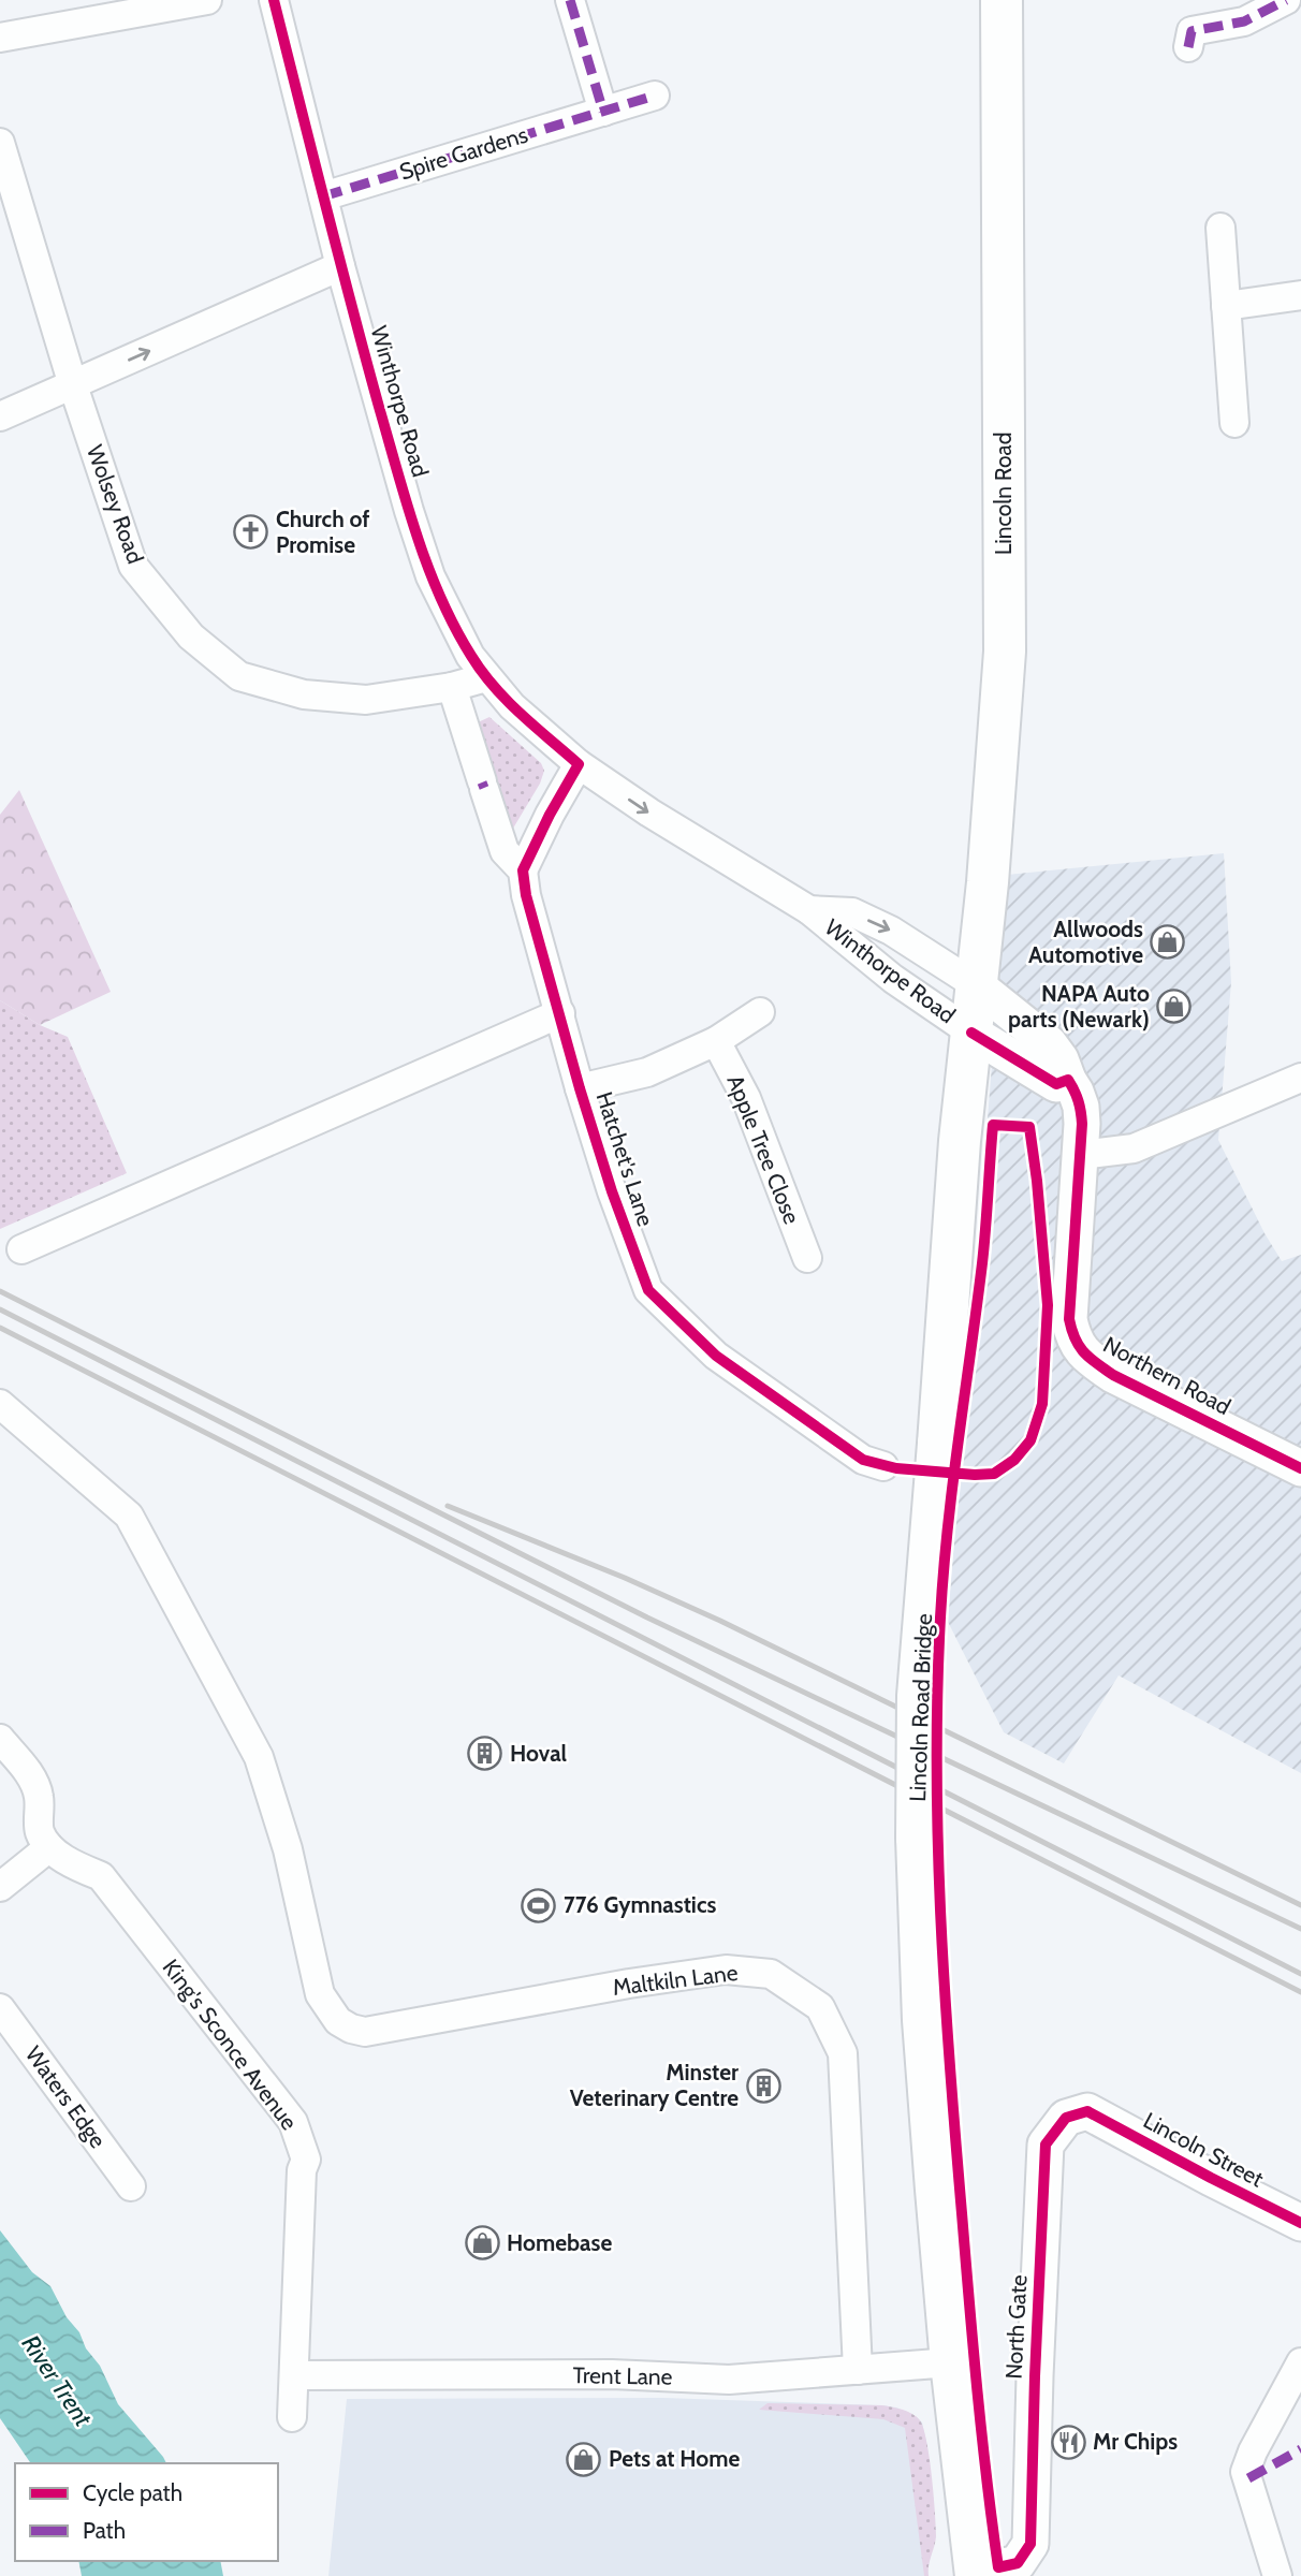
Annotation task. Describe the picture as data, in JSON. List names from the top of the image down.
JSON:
{
  "streets": {
    "main road": ["Lincoln Road", "Lincoln Road Bridge"],
    "street": [
      "Spire Gardens",
      "Winthorpe Road",
      "Wolsey Road",
      "Apple Tree Close",
      "Hatchet's Lane",
      "Northern Road",
      "Maltkiln Lane",
      "King's Sconce Avenue",
      "Waters Edge",
      "Lincoln Street",
      "North Gate",
      "Trent Lane"
    ]
  },
  "crossings": [
    ["Spire Gardens", "Winthorpe Road"],
    ["Winthorpe Road", "Lincoln Road"],
    ["Winthorpe Road", "Wolsey Road"],
    ["Winthorpe Road", "Northern Road"],
    ["Winthorpe Road", "Lincoln Road Bridge"],
    ["Lincoln Road", "Northern Road"],
    ["Lincoln Road", "Lincoln Road Bridge"],
    ["Wolsey Road", "Hatchet's Lane"],
    ["Lincoln Road Bridge", "Trent Lane"],
    ["Maltkiln Lane", "Trent Lane"],
    ["King's Sconce Avenue", "Trent Lane"],
    ["Lincoln Street", "North Gate"]
  ],
  "water": ["River Trent"],
  "places": {
    "church": ["Church of Promise"],
    "shop": [
      "Allwoods Automotive",
      "NAPA Auto parts (Newark)",
      "Homebase",
      "Pets at Home"
    ],
    "building": ["Hoval", "Minster Veterinary Centre"],
    "sports": ["776 Gymnastics"],
    "restaurant": ["Mr Chips"]
  },
  "legend": ["Cycle path", "Path"]
}
